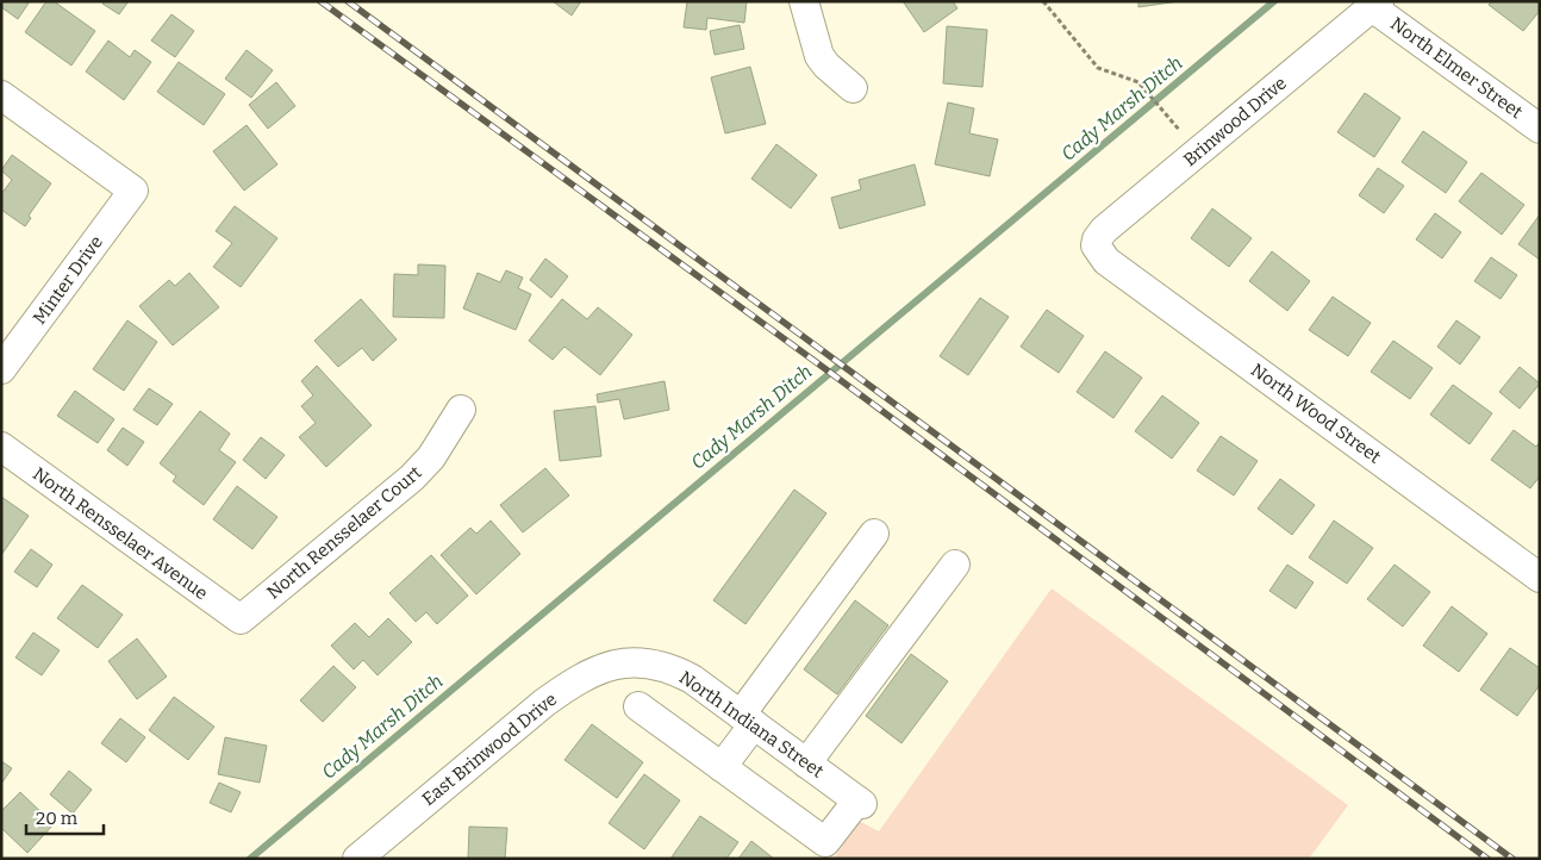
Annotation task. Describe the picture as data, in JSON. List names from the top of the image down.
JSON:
{
  "streets": {
    "street": [
      "North Elmer Street",
      "Brinwood Drive",
      "Minter Drive",
      "North Wood Street",
      "North Rensselaer Court",
      "North Rensselaer Avenue",
      "North Indiana Street",
      "East Brinwood Drive"
    ]
  },
  "crossings": [
    ["North Elmer Street", "Brinwood Drive"],
    ["Brinwood Drive", "North Wood Street"],
    ["North Rensselaer Court", "North Rensselaer Avenue"],
    ["North Indiana Street", "East Brinwood Drive"]
  ],
  "water": ["Cady Marsh Ditch"],
  "scale_bar": "20 m"
}
